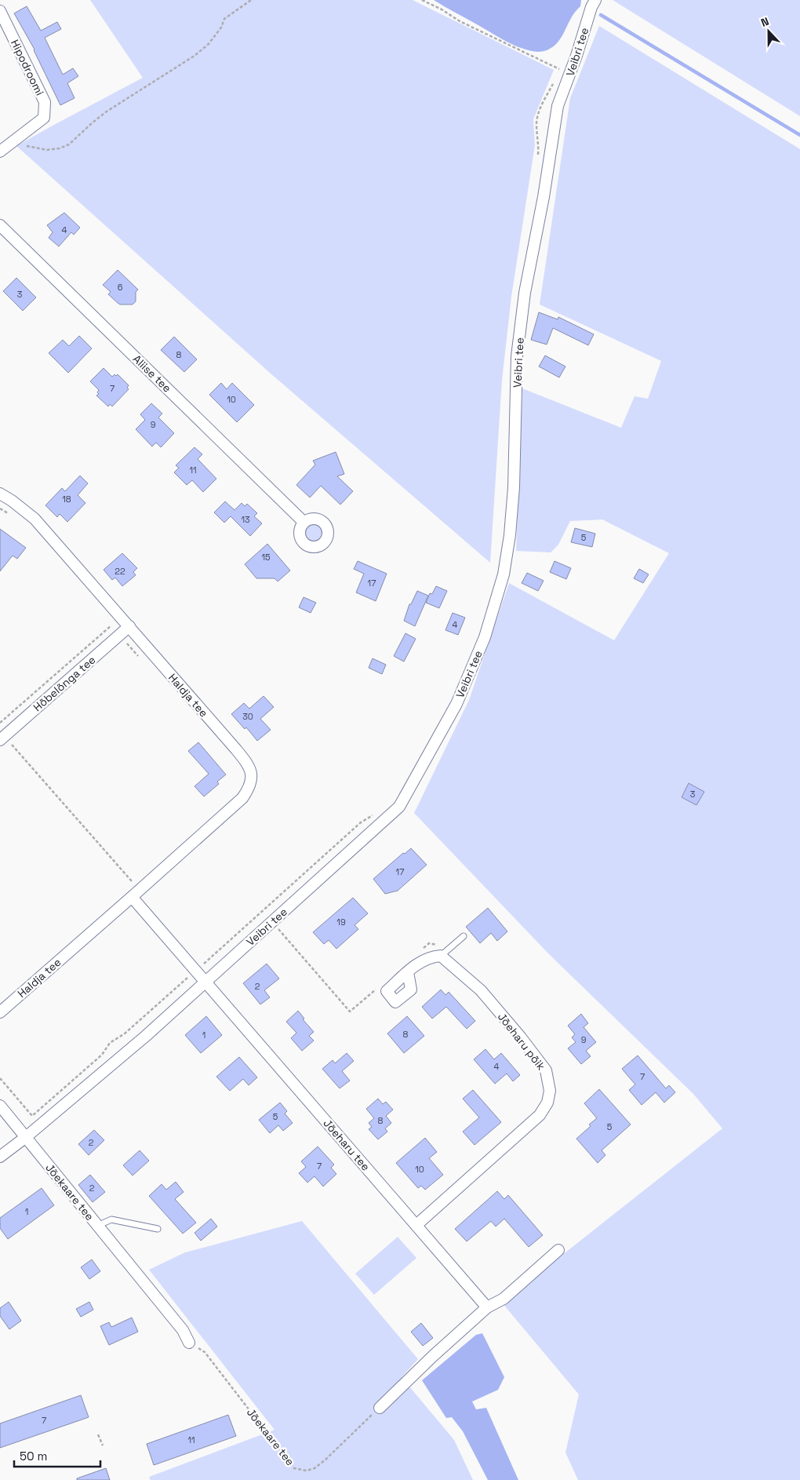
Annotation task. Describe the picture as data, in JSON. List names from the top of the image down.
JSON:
{
  "streets": {
    "street": [
      "Veibri tee",
      "Hipodroomi",
      "Aliise tee",
      "Hõbelõnga tee",
      "Haldja tee",
      "Jõeharu põik",
      "Jõeharu tee",
      "Jõekaare tee"
    ]
  },
  "crossings": [
    ["Veibri tee", "Jõeharu tee"],
    ["Veibri tee", "Jõekaare tee"],
    ["Hõbelõnga tee", "Haldja tee"],
    ["Jõeharu põik", "Jõeharu tee"]
  ],
  "house_numbers": [
    "4",
    "6",
    "3",
    "8",
    "7",
    "10",
    "9",
    "11",
    "18",
    "13",
    "5",
    "15",
    "22",
    "17",
    "4",
    "30",
    "3",
    "17",
    "19",
    "2",
    "8",
    "1",
    "9",
    "4",
    "7",
    "5",
    "8",
    "5",
    "2",
    "7",
    "10",
    "2",
    "1",
    "7",
    "11"
  ],
  "scale_bar": "50 m",
  "north": "top"
}
